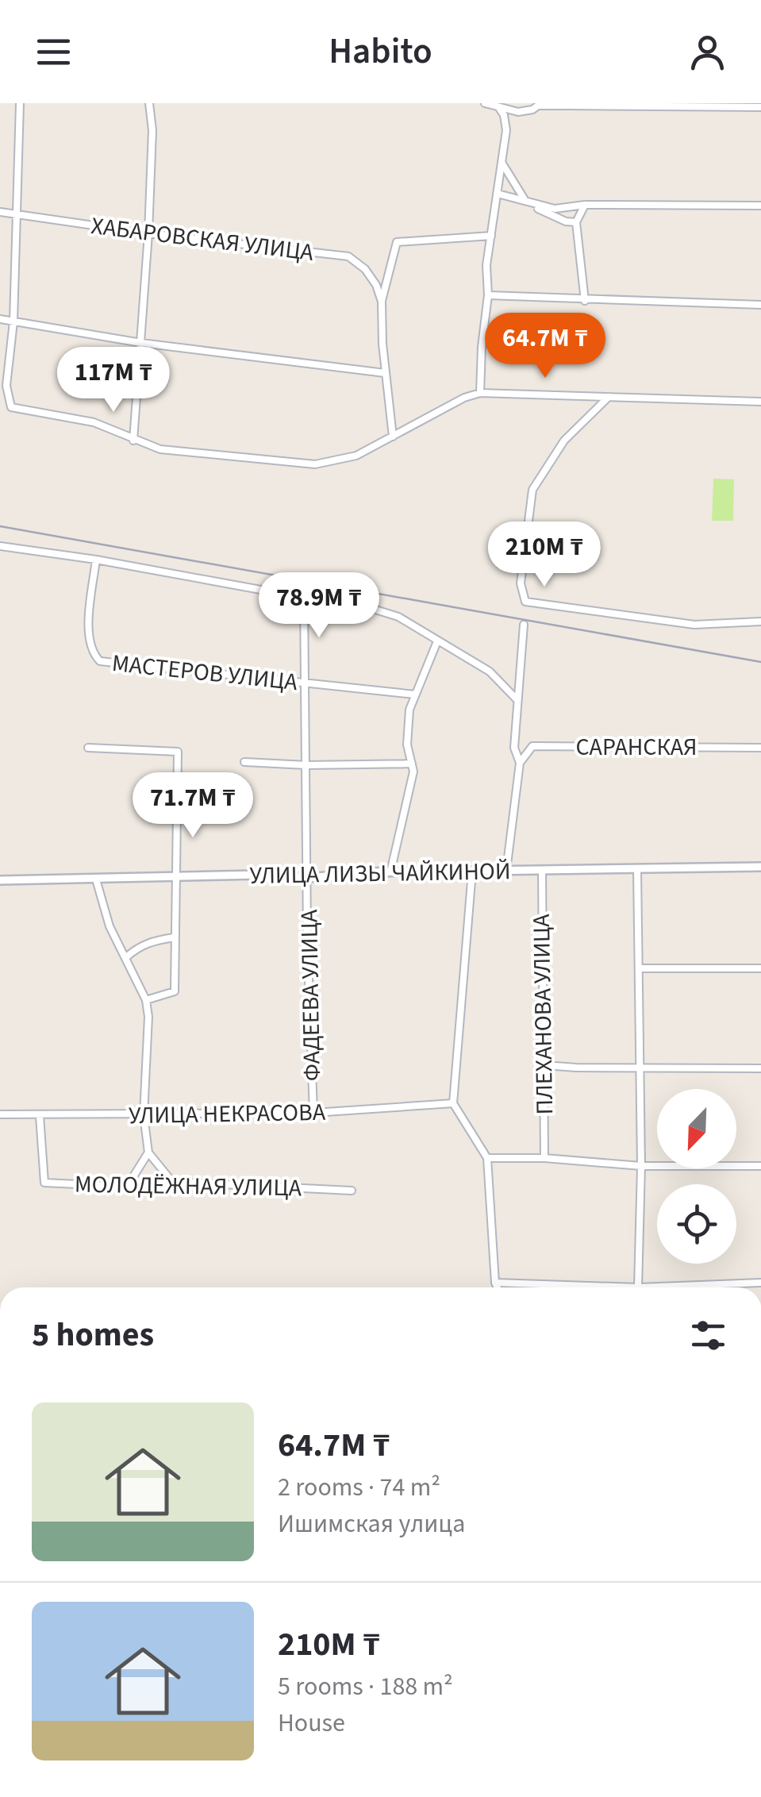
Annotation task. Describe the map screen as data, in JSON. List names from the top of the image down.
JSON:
{
  "streets": {
    "street": [
      "ХАБАРОВСКАЯ УЛИЦА",
      "МАСТЕРОВ УЛИЦА",
      "САРАНСКАЯ",
      "УЛИЦА ЛИЗЫ ЧАЙКИНОЙ",
      "ФАДЕЕВА УЛИЦА",
      "ПЛЕХАНОВА УЛИЦА",
      "УЛИЦА НЕКРАСОВА",
      "МОЛОДЁЖНАЯ УЛИЦА"
    ]
  },
  "crossings": [
    ["МАСТЕРОВ УЛИЦА", "ФАДЕЕВА УЛИЦА"],
    ["УЛИЦА ЛИЗЫ ЧАЙКИНОЙ", "ФАДЕЕВА УЛИЦА"],
    ["УЛИЦА ЛИЗЫ ЧАЙКИНОЙ", "ПЛЕХАНОВА УЛИЦА"],
    ["ФАДЕЕВА УЛИЦА", "УЛИЦА НЕКРАСОВА"],
    ["УЛИЦА НЕКРАСОВА", "МОЛОДЁЖНАЯ УЛИЦА"]
  ],
  "north": "bottom left",
  "page": {
    "header": "Habito",
    "price": [
      "64.7M ₸",
      "117M ₸",
      "210M ₸",
      "78.9M ₸",
      "71.7M ₸"
    ],
    "heading": "5 homes",
    "list": [
      {
        "name": "64.7M ₸",
        "note": "2 rooms · 74 m² · Ишимская улица"
      },
      {
        "name": "210M ₸",
        "note": "5 rooms · 188 m² · House"
      }
    ]
  }
}
